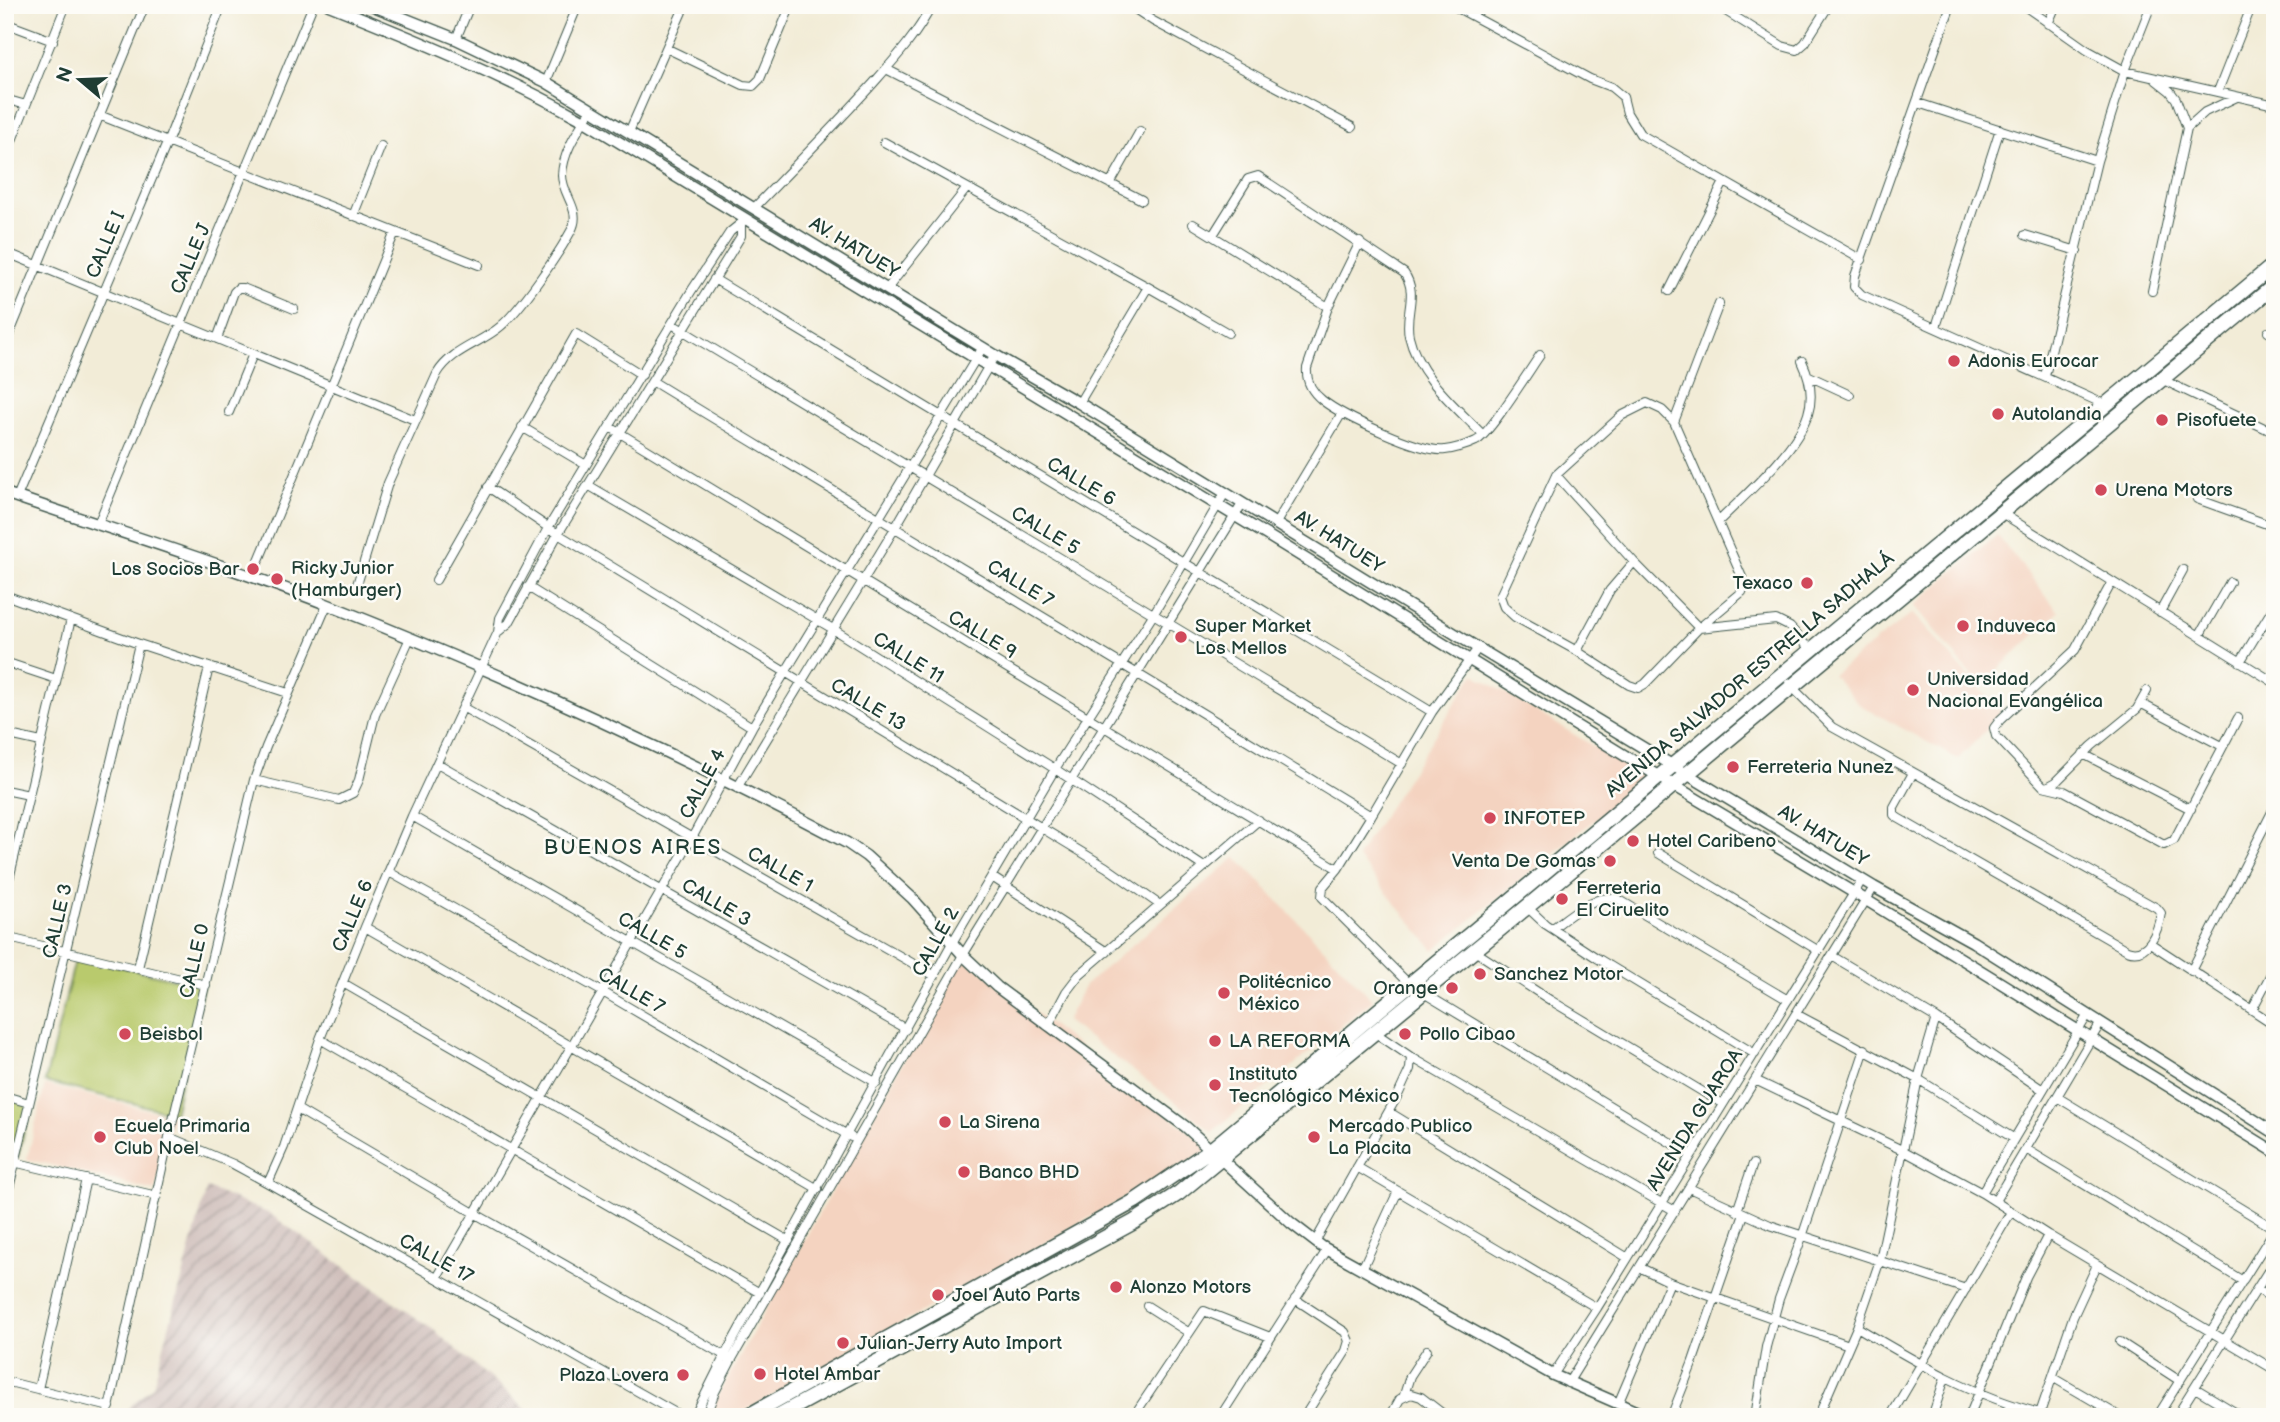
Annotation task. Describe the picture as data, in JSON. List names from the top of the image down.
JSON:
{
  "streets": {
    "highway": ["AVENIDA SALVADOR ESTRELLA SADHALÁ"],
    "main road": ["AV. HATUEY"],
    "street": [
      "CALLE I",
      "CALLE J",
      "CALLE 6",
      "CALLE 5",
      "CALLE 7",
      "CALLE 9",
      "CALLE 11",
      "CALLE 13",
      "CALLE 4",
      "CALLE 1",
      "CALLE 3",
      "CALLE 2",
      "CALLE 0",
      "AVENIDA GUAROA",
      "CALLE 17"
    ]
  },
  "crossings": [
    ["AV. HATUEY", "AVENIDA SALVADOR ESTRELLA SADHALÁ"],
    ["AV. HATUEY", "CALLE 4"],
    ["AV. HATUEY", "CALLE 2"],
    ["AV. HATUEY", "AVENIDA GUAROA"],
    ["CALLE 6", "CALLE 5"],
    ["CALLE 6", "CALLE 7"],
    ["CALLE 6", "CALLE 4"],
    ["CALLE 6", "CALLE 1"],
    ["CALLE 6", "CALLE 3"],
    ["CALLE 6", "CALLE 2"],
    ["CALLE 6", "CALLE 17"],
    ["CALLE 5", "CALLE 4"],
    ["CALLE 5", "CALLE 2"],
    ["CALLE 7", "CALLE 4"],
    ["CALLE 7", "CALLE 2"],
    ["CALLE 9", "CALLE 4"],
    ["CALLE 9", "CALLE 2"],
    ["CALLE 11", "CALLE 4"],
    ["CALLE 11", "CALLE 2"],
    ["CALLE 13", "CALLE 4"],
    ["CALLE 13", "CALLE 2"],
    ["CALLE 4", "CALLE 1"],
    ["CALLE 4", "CALLE 3"],
    ["CALLE 4", "CALLE 17"],
    ["CALLE 1", "CALLE 2"],
    ["CALLE 3", "CALLE 2"],
    ["CALLE 0", "CALLE 17"]
  ],
  "districts": ["BUENOS AIRES"],
  "places": [
    "Adonis Eurocar",
    "Autolandia",
    "Pisofuete",
    "Urena Motors",
    "Los Socios Bar",
    "Ricky Junior (Hamburger)",
    "Texaco",
    "Induveca",
    "Super Market Los Mellos",
    "Universidad Nacional Evangélica",
    "Ferreteria Nunez",
    "INFOTEP",
    "Hotel Caribeno",
    "Venta De Gomas",
    "Ferreteria El Ciruelito",
    "Sanchez Motor",
    "Orange",
    "Politécnico México",
    "Beisbol",
    "Pollo Cibao",
    "LA REFORMA",
    "Instituto Tecnológico México",
    "La Sirena",
    "Ecuela Primaria Club Noel",
    "Mercado Publico La Placita",
    "Banco BHD",
    "Alonzo Motors",
    "Joel Auto Parts",
    "Julian-Jerry Auto Import",
    "Hotel Ambar",
    "Plaza Lovera"
  ],
  "north": "left"
}
